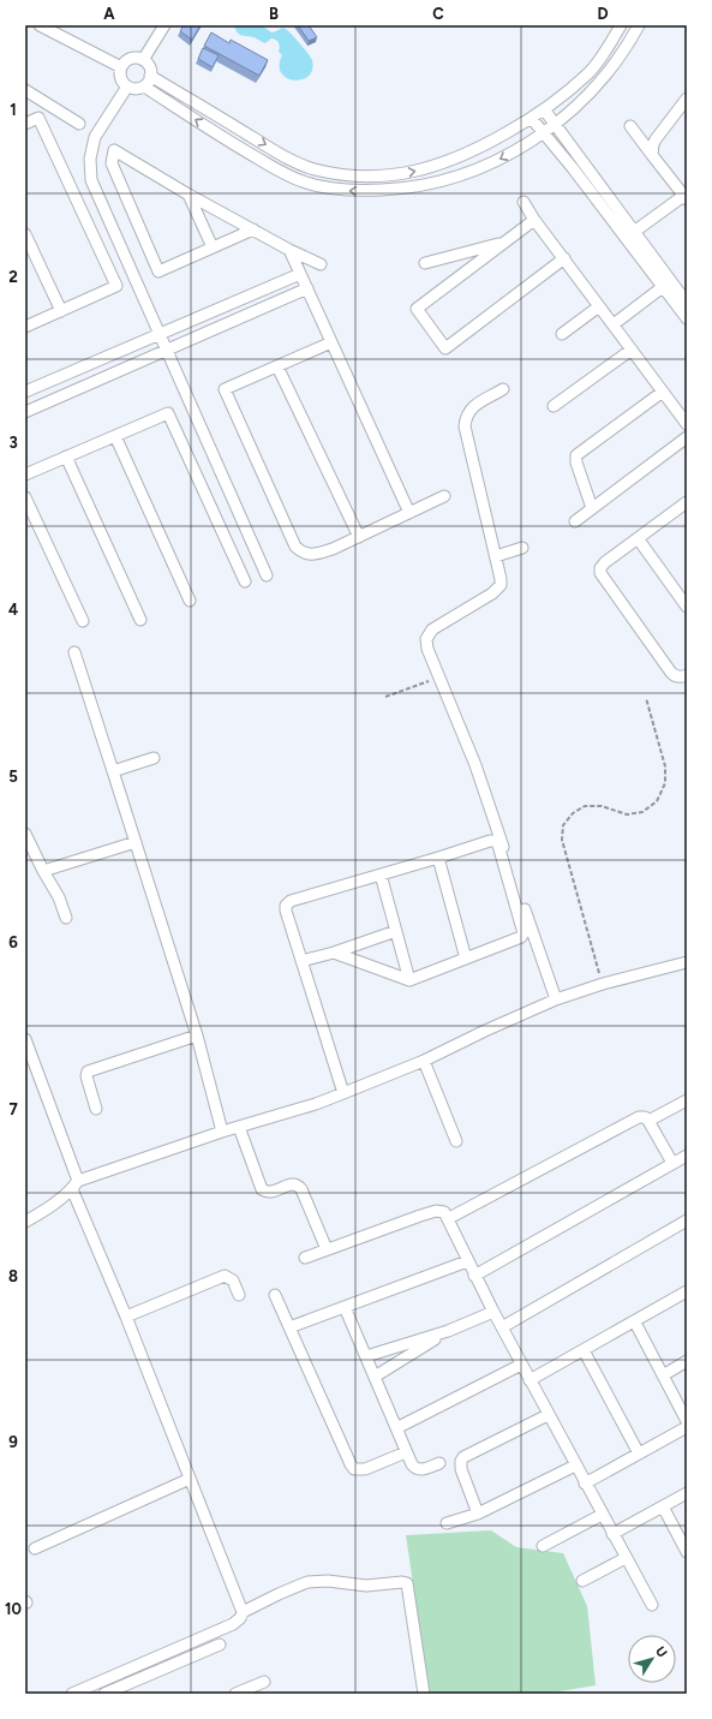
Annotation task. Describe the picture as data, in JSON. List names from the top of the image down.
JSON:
{
  "north": "top right",
  "grid": {
    "columns": [
      "A",
      "B",
      "C",
      "D"
    ],
    "rows": [
      "1",
      "2",
      "3",
      "4",
      "5",
      "6",
      "7",
      "8",
      "9",
      "10"
    ]
  }
}
